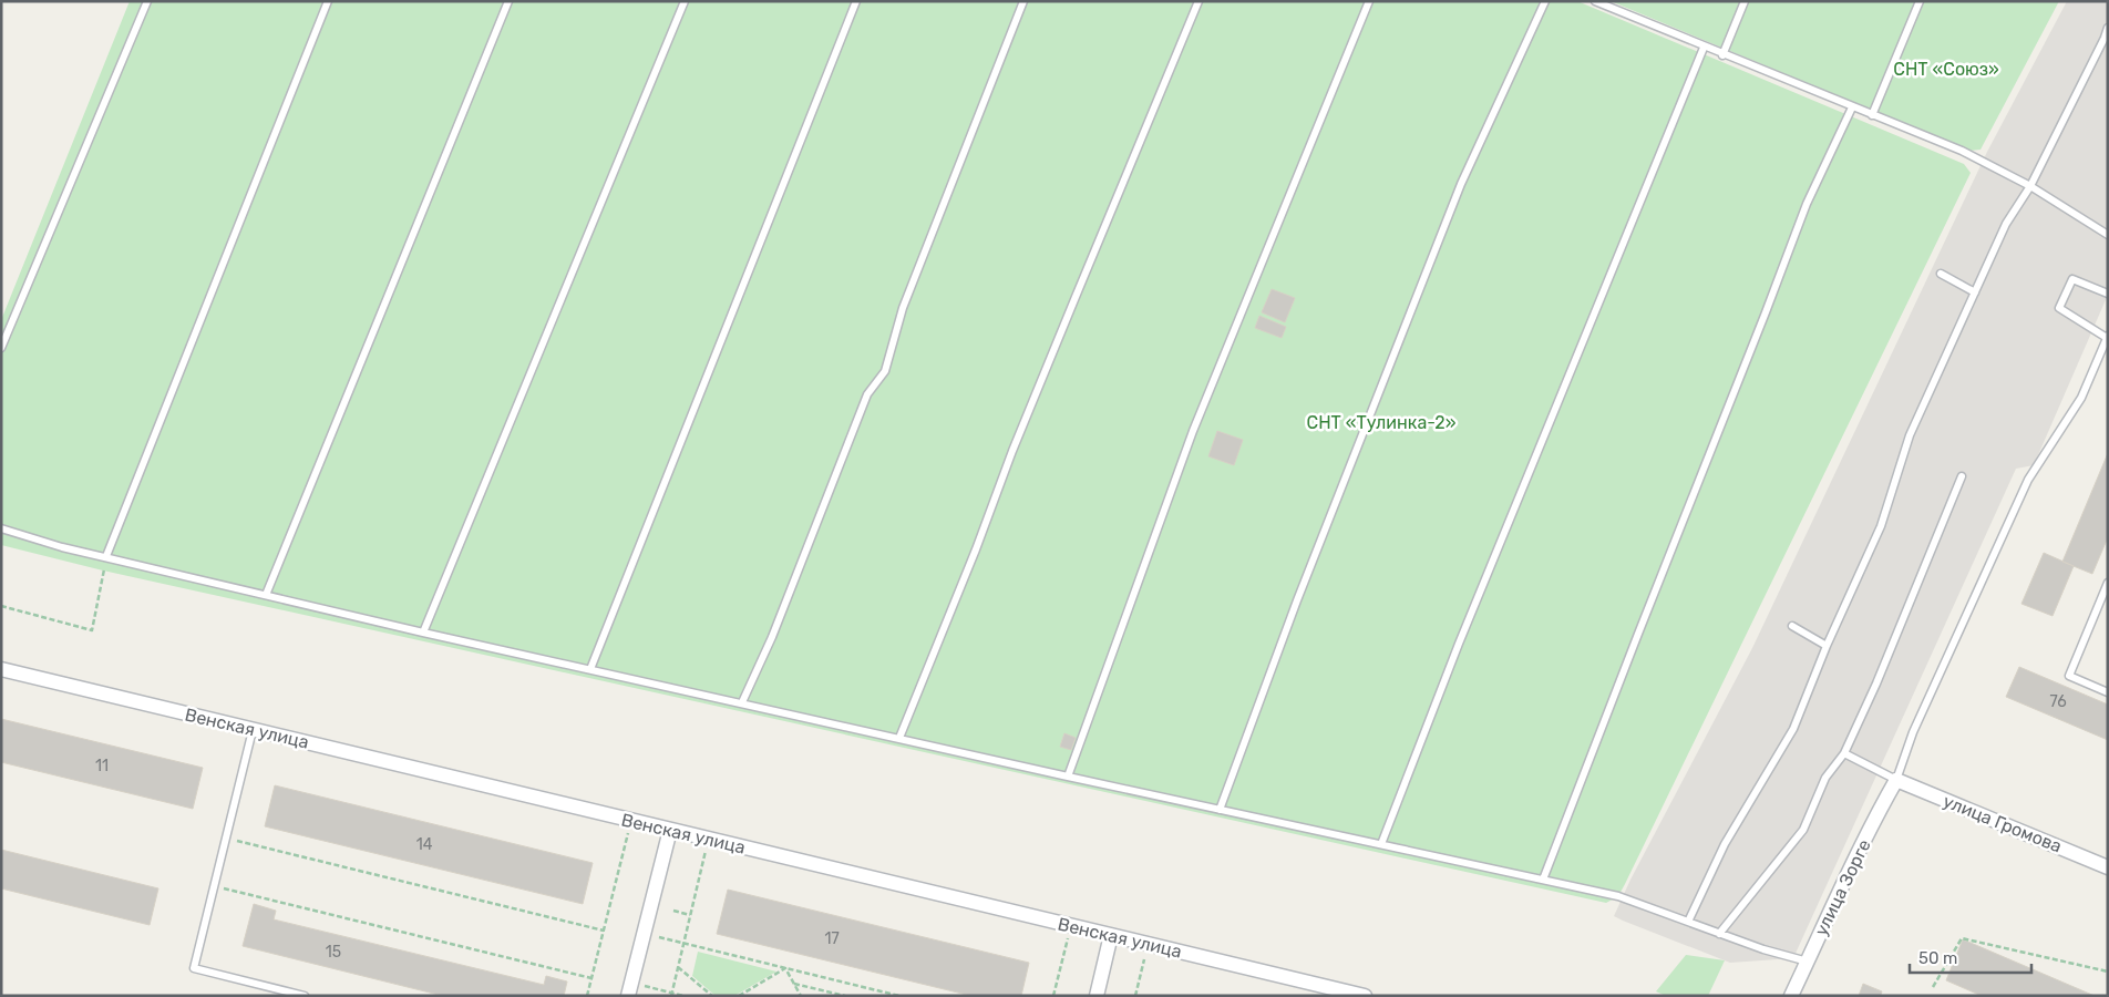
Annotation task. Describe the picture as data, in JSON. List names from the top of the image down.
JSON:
{
  "streets": {
    "street": ["Венская улица", "улица Громова", "улица Зорге"]
  },
  "crossings": [
    ["улица Громова", "улица Зорге"]
  ],
  "parks": ["СНТ «Союз»", "СНТ «Тулинка-2»"],
  "house_numbers": [
    "76",
    "11",
    "14",
    "17",
    "15"
  ],
  "scale_bar": "50 m"
}
